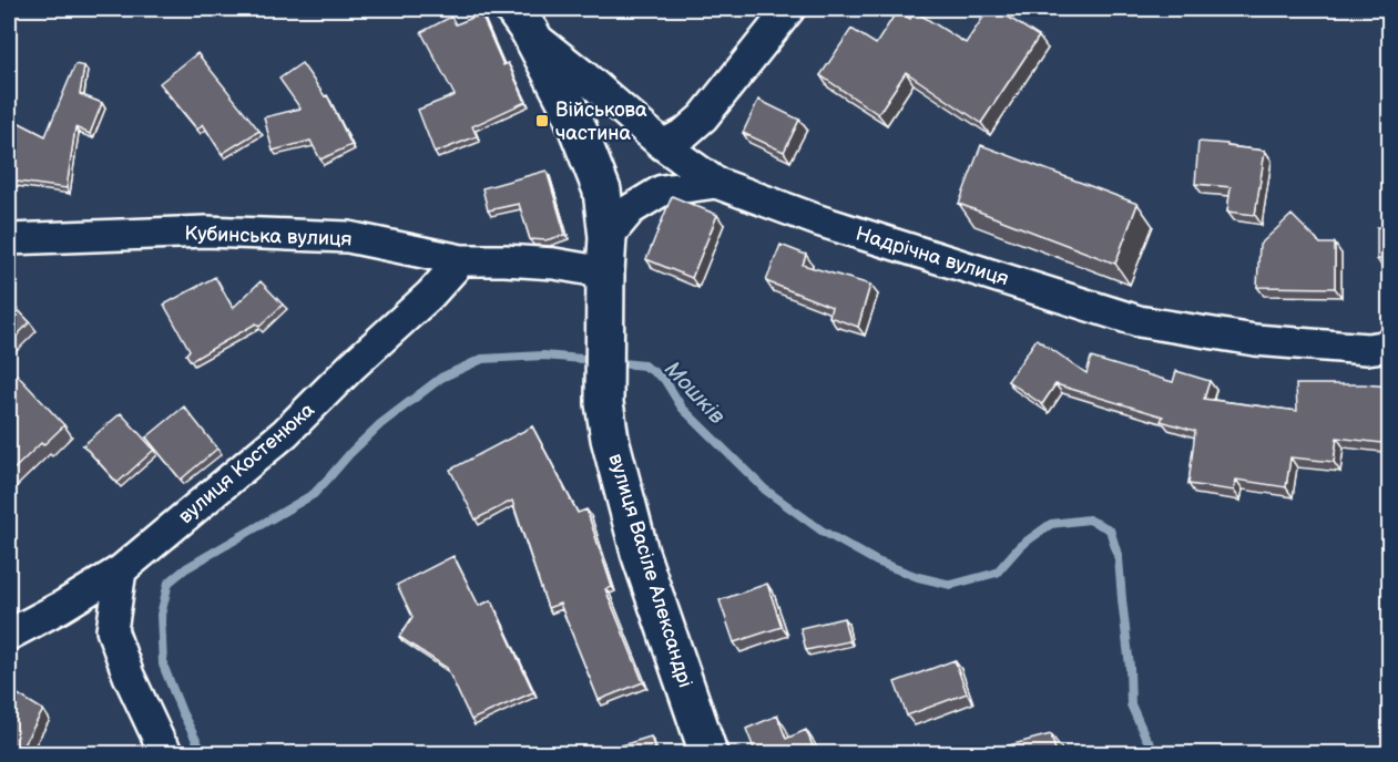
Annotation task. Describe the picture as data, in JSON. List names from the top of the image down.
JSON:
{
  "streets": {
    "main road": ["вулиця Васіле Александрі"],
    "street": ["Кубинська вулиця", "Надрічна вулиця", "вулиця Костенюка"]
  },
  "crossings": [
    ["Кубинська вулиця", "вулиця Костенюка"],
    ["Кубинська вулиця", "вулиця Васіле Александрі"],
    ["Надрічна вулиця", "вулиця Васіле Александрі"]
  ],
  "water": ["Мошків"],
  "places": {
    "transit": ["Військова частина"]
  }
}
